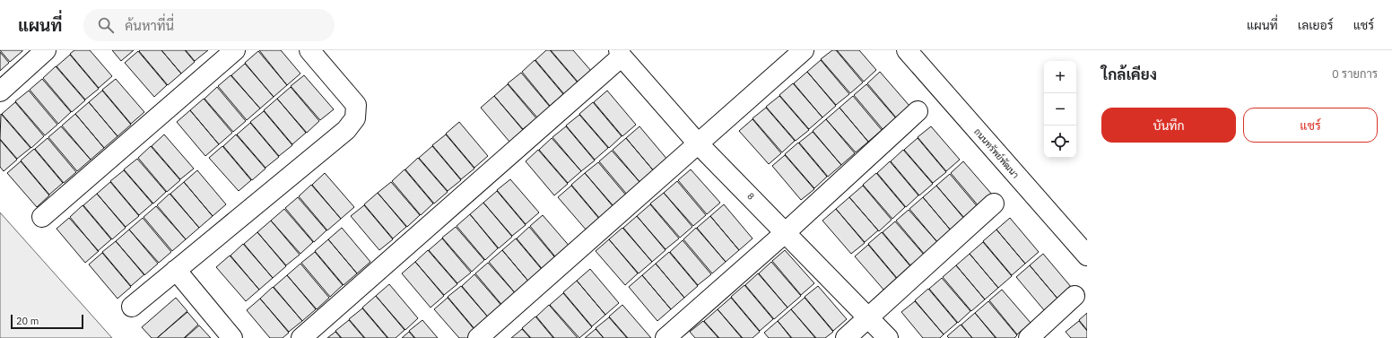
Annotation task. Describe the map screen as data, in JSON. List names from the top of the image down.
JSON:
{
  "streets": {
    "street": ["ถนนทรัพย์พัฒนา", "8"]
  },
  "scale_bar": "20 m",
  "page": {
    "header": "แผนที่",
    "search": "ค้นหาที่นี่",
    "nav": ["แผนที่", "เลเยอร์", "แชร์"],
    "heading": ["ใกล้เคียง", "0 รายการ"],
    "map_buttons": ["+", "−"],
    "buttons": ["บันทึก", "แชร์"],
    "scale": "20 m"
  }
}
